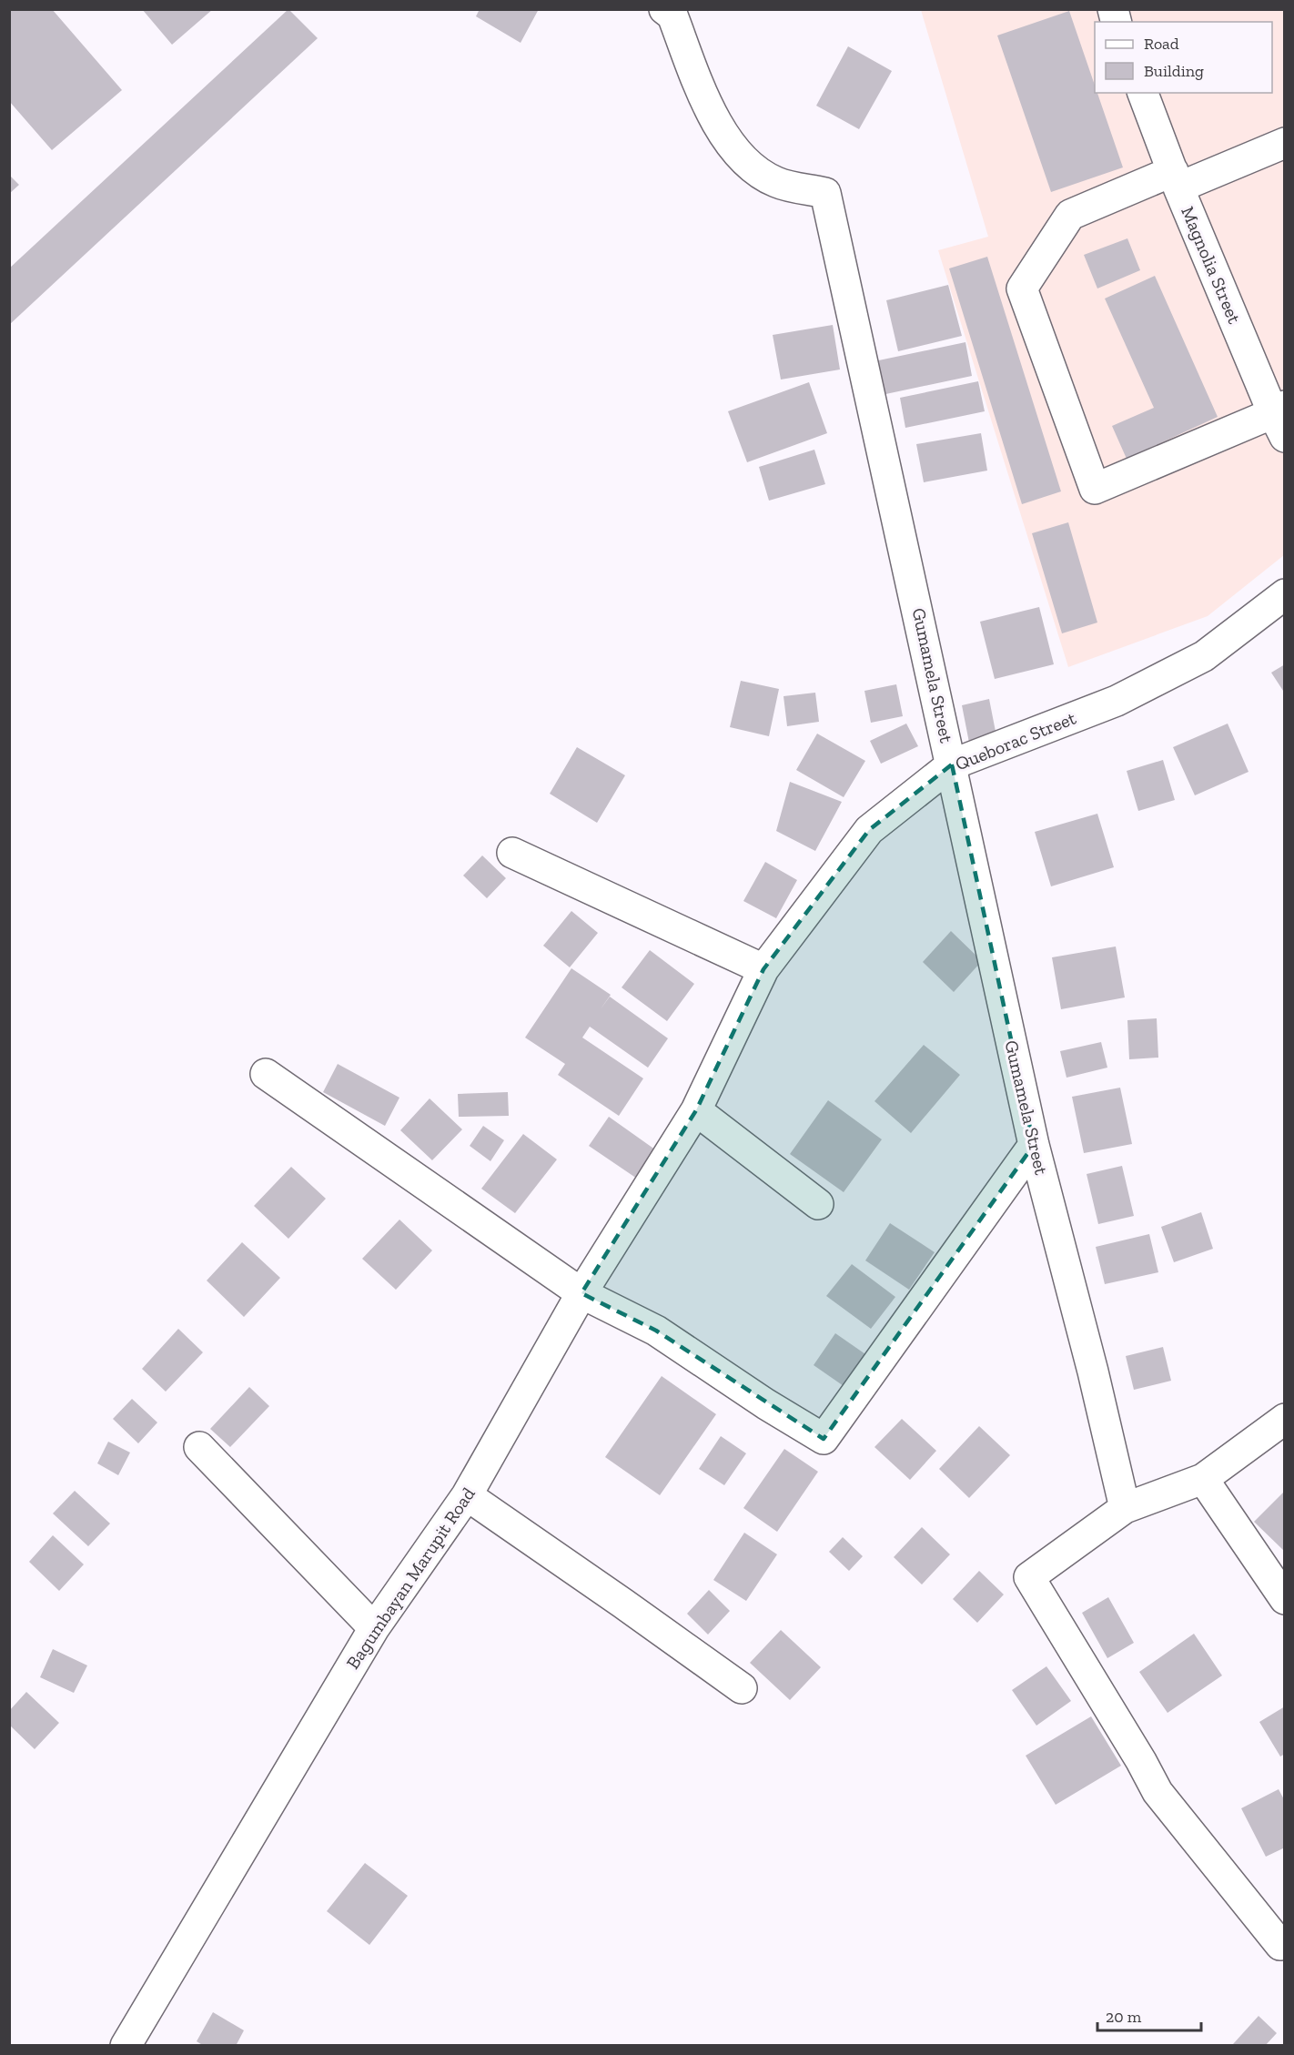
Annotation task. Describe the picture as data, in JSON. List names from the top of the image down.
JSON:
{
  "streets": {
    "street": [
      "Magnolia Street",
      "Gumamela Street",
      "Queborac Street",
      "Bagumbayan Marupit Road"
    ]
  },
  "crossings": [
    ["Gumamela Street", "Queborac Street"],
    ["Queborac Street", "Bagumbayan Marupit Road"]
  ],
  "legend": ["Road", "Building"],
  "scale_bar": "20 m"
}
